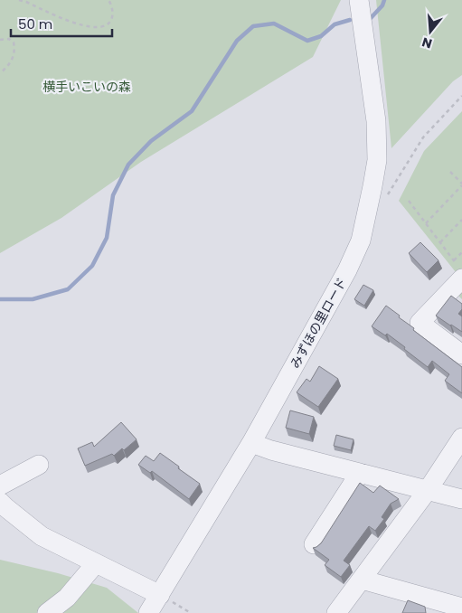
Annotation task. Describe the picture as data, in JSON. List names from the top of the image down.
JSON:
{
  "streets": {
    "street": ["みずほの里ロード"]
  },
  "parks": ["横手いこいの森"],
  "scale_bar": "50 m",
  "north": "bottom"
}
